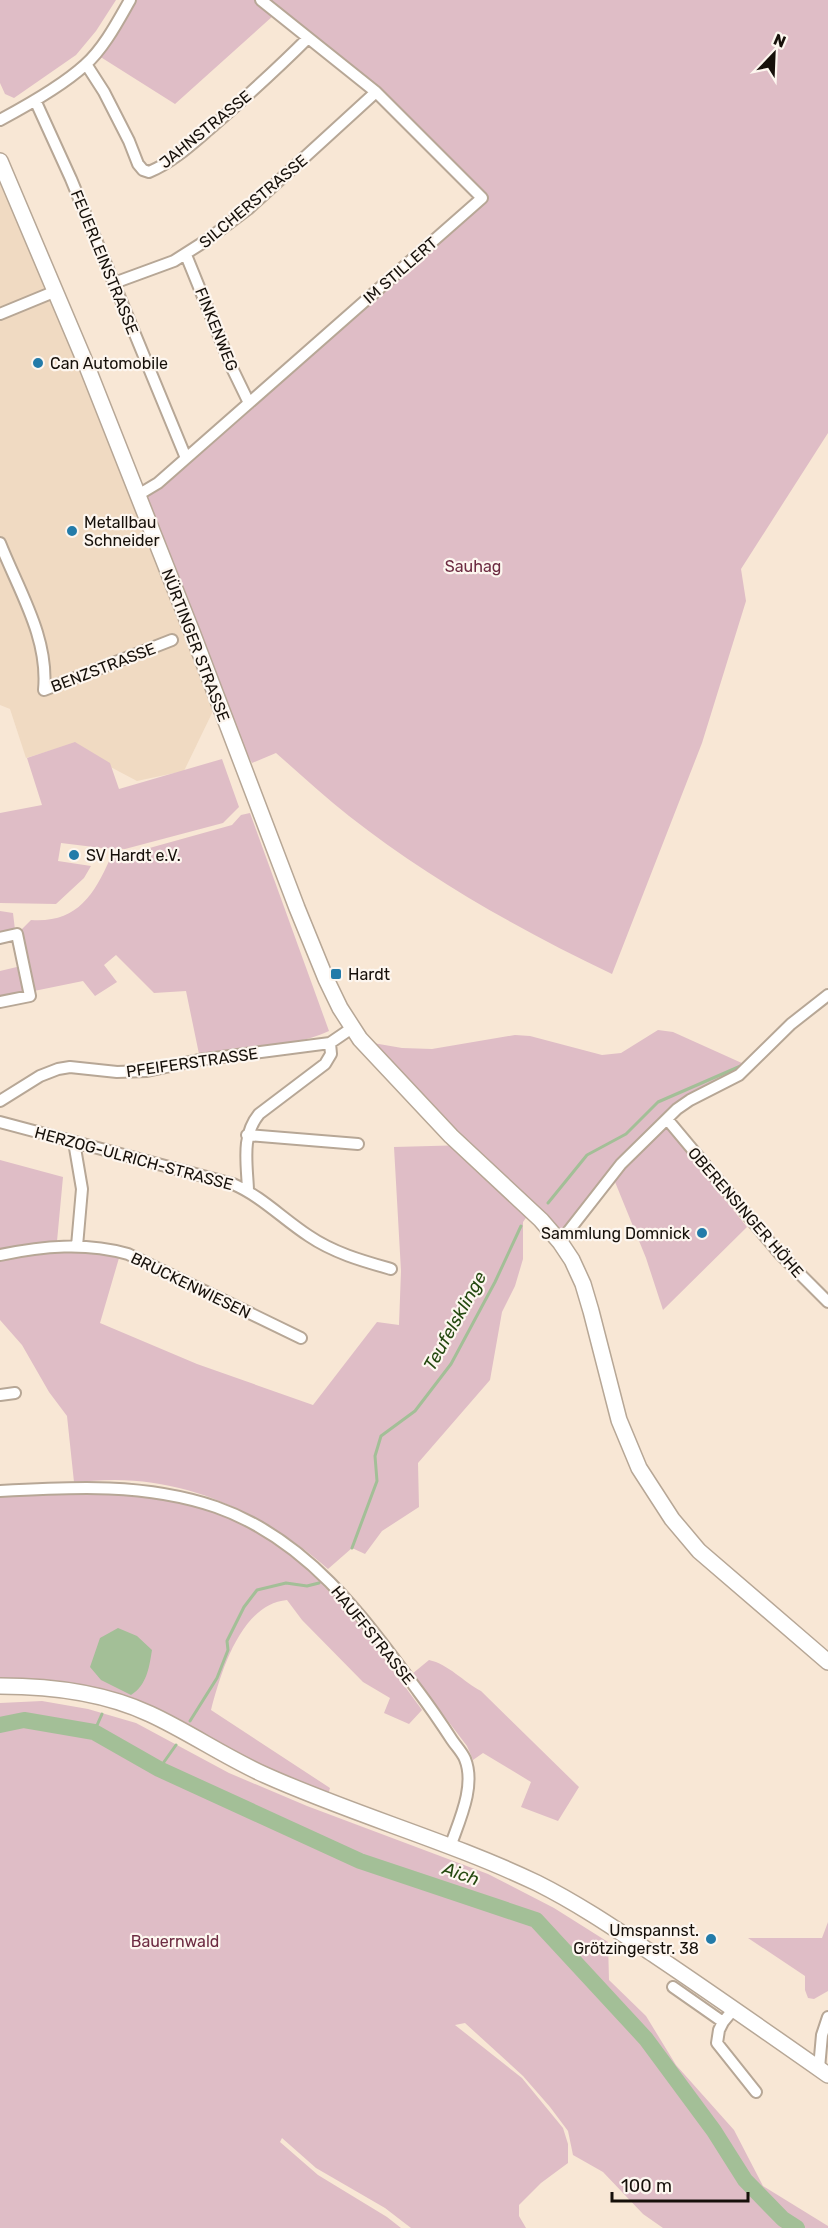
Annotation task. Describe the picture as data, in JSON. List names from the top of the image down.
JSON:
{
  "streets": {
    "main road": ["NÜRTINGER STRASSE"],
    "street": [
      "JAHNSTRASSE",
      "SILCHERSTRASSE",
      "FEUERLEINSTRASSE",
      "IM STILLERT",
      "FINKENWEG",
      "BENZSTRASSE",
      "PFEIFERSTRASSE",
      "HERZOG-ULRICH-STRASSE",
      "OBERENSINGER HÖHE",
      "BRUCKENWIESEN",
      "HAUFFSTRASSE"
    ]
  },
  "crossings": [
    ["JAHNSTRASSE", "IM STILLERT"],
    ["SILCHERSTRASSE", "FEUERLEINSTRASSE"],
    ["SILCHERSTRASSE", "IM STILLERT"],
    ["SILCHERSTRASSE", "FINKENWEG"],
    ["FEUERLEINSTRASSE", "IM STILLERT"],
    ["IM STILLERT", "FINKENWEG"],
    ["IM STILLERT", "NÜRTINGER STRASSE"],
    ["NÜRTINGER STRASSE", "PFEIFERSTRASSE"]
  ],
  "water": ["Teufelsklinge", "Aich"],
  "parks": ["Sauhag", "Bauernwald"],
  "places": {
    "other": [
      "Can Automobile",
      "Metallbau Schneider",
      "SV Hardt e.V.",
      "Sammlung Domnick",
      "Umspannst. Grötzingerstr. 38"
    ],
    "transit": ["Hardt"]
  },
  "scale_bar": "100 m",
  "north": "top right"
}
